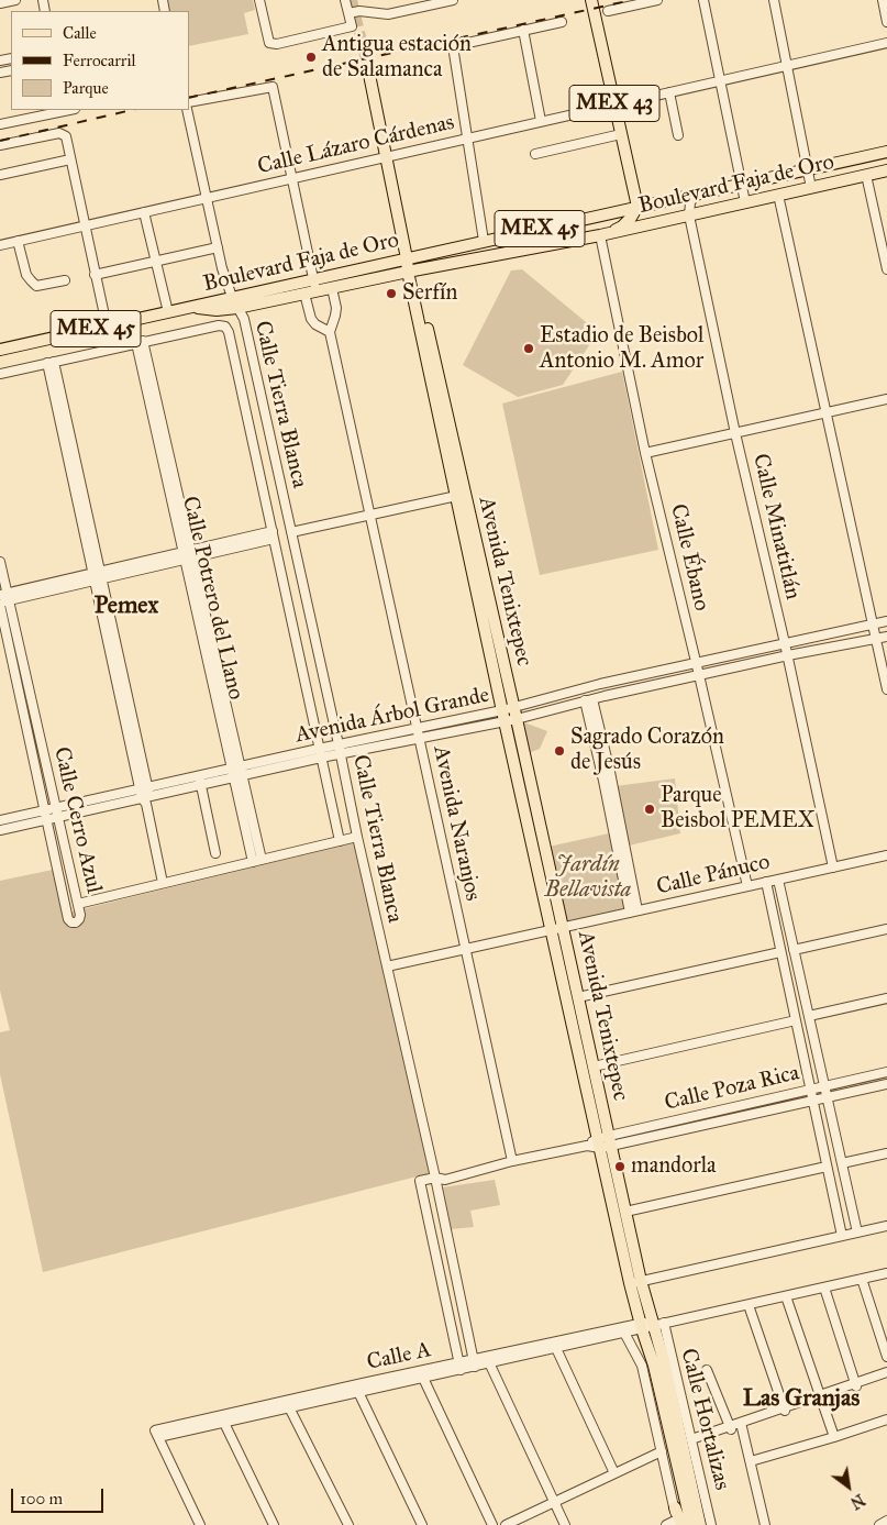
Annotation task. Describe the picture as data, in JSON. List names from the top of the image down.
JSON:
{
  "streets": {
    "main road": [
      "MEX 43",
      "Boulevard Faja de Oro",
      "MEX 45",
      "Avenida Tenixtepec"
    ],
    "street": [
      "Calle Lázaro Cárdenas",
      "Calle Tierra Blanca",
      "Calle Minatitlán",
      "Calle Ébano",
      "Calle Potrero del Llano",
      "Avenida Árbol Grande",
      "Calle Cerro Azul",
      "Avenida Naranjos",
      "Calle Pánuco",
      "Calle Poza Rica",
      "Calle A",
      "Calle Hortalizas"
    ]
  },
  "crossings": [
    ["MEX 43", "Calle Lázaro Cárdenas"],
    ["MEX 43", "Boulevard Faja de Oro"],
    ["Calle Lázaro Cárdenas", "Calle Tierra Blanca"],
    ["Calle Lázaro Cárdenas", "Avenida Tenixtepec"],
    ["Boulevard Faja de Oro", "MEX 45"],
    ["Boulevard Faja de Oro", "Calle Tierra Blanca"],
    ["Boulevard Faja de Oro", "Calle Minatitlán"],
    ["Boulevard Faja de Oro", "Calle Ébano"],
    ["Boulevard Faja de Oro", "Avenida Tenixtepec"],
    ["Boulevard Faja de Oro", "Avenida Naranjos"],
    ["Calle Tierra Blanca", "Avenida Árbol Grande"],
    ["Calle Tierra Blanca", "Calle Pánuco"],
    ["Calle Tierra Blanca", "Calle Poza Rica"],
    ["Calle Tierra Blanca", "Calle A"],
    ["Calle Minatitlán", "Avenida Árbol Grande"],
    ["Calle Minatitlán", "Calle Pánuco"],
    ["Calle Ébano", "Avenida Árbol Grande"],
    ["Calle Ébano", "Calle Pánuco"],
    ["Avenida Tenixtepec", "Avenida Árbol Grande"],
    ["Avenida Tenixtepec", "Calle Pánuco"],
    ["Avenida Tenixtepec", "Calle Poza Rica"],
    ["Avenida Tenixtepec", "Calle A"],
    ["Avenida Tenixtepec", "Calle Hortalizas"],
    ["Calle Potrero del Llano", "Avenida Árbol Grande"],
    ["Avenida Árbol Grande", "Calle Cerro Azul"],
    ["Avenida Árbol Grande", "Avenida Naranjos"],
    ["Avenida Naranjos", "Calle Pánuco"],
    ["Avenida Naranjos", "Calle Poza Rica"],
    ["Calle A", "Calle Hortalizas"]
  ],
  "districts": ["Pemex", "Las Granjas"],
  "parks": ["Jardín Bellavista"],
  "places": [
    "Antigua estación de Salamanca",
    "Serfín",
    "Estadio de Beisbol Antonio M. Amor",
    "Sagrado Corazón de Jesús",
    "Parque Beisbol PEMEX",
    "mandorla"
  ],
  "legend": ["Calle", "Ferrocarril", "Parque"],
  "scale_bar": "100 m",
  "north": "bottom right"
}
